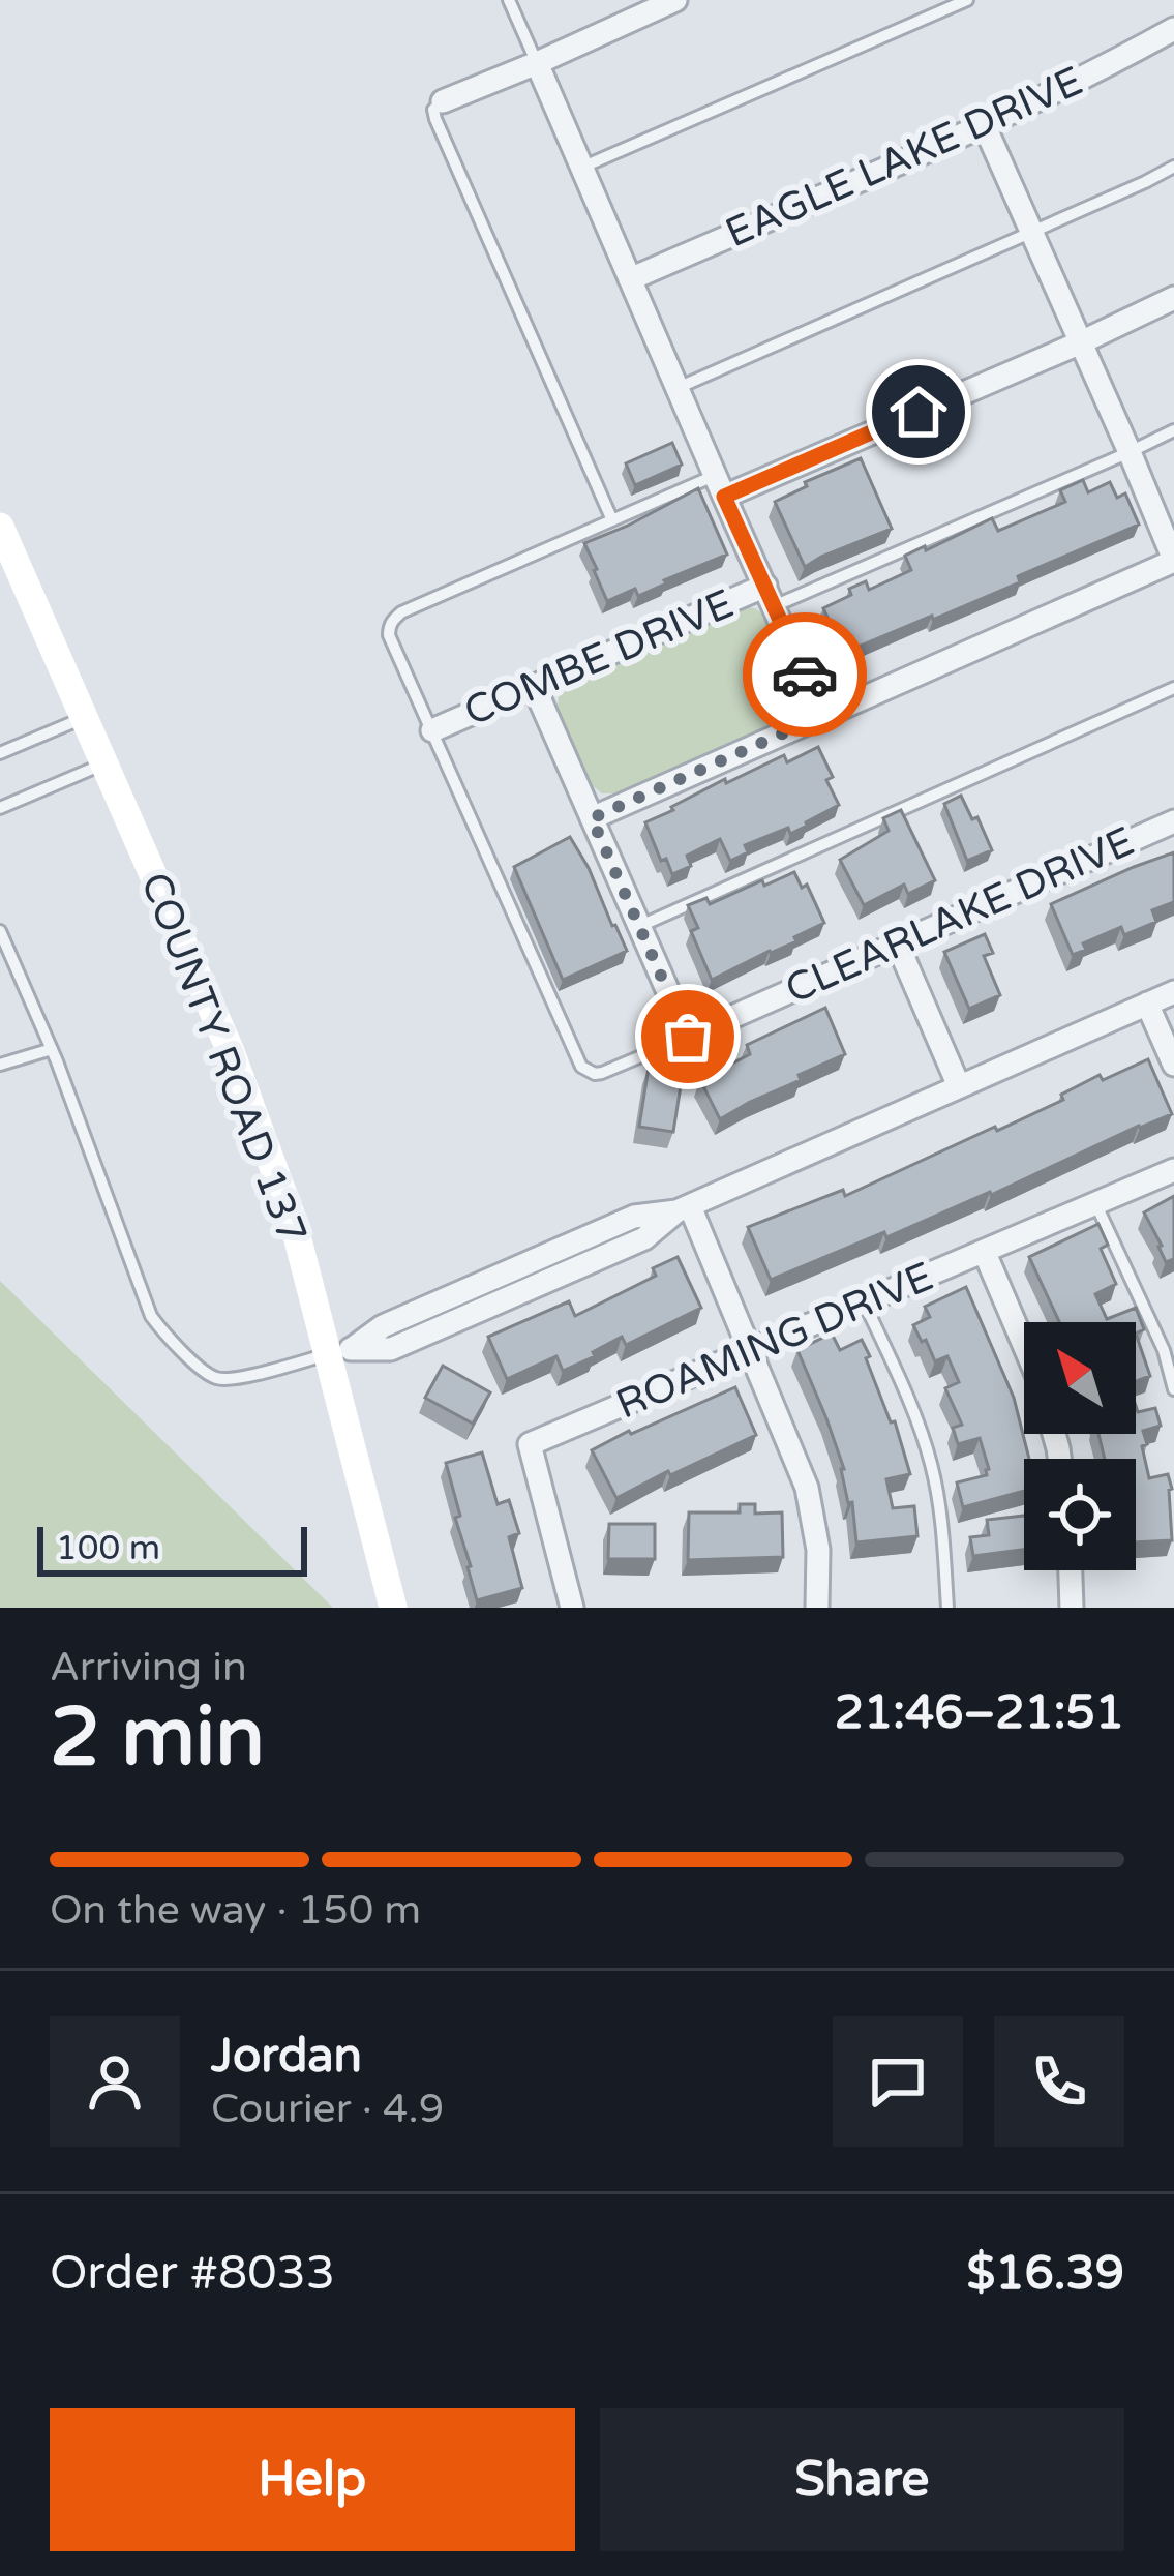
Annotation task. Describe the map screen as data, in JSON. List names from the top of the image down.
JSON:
{
  "streets": {
    "street": [
      "EAGLE LAKE DRIVE",
      "COMBE DRIVE",
      "CLEARLAKE DRIVE",
      "COUNTY ROAD 137",
      "ROAMING DRIVE"
    ]
  },
  "scale_bar": "100 m",
  "north": "top left",
  "page": {
    "scale": "100 m",
    "heading": ["2 min", "Arriving in", "21:46–21:51"],
    "panel": [
      "Jordan",
      "Courier · 4.9",
      "Order #8033",
      "$16.39"
    ],
    "bar": "On the way · 150 m",
    "buttons": ["Help", "Share"]
  }
}
